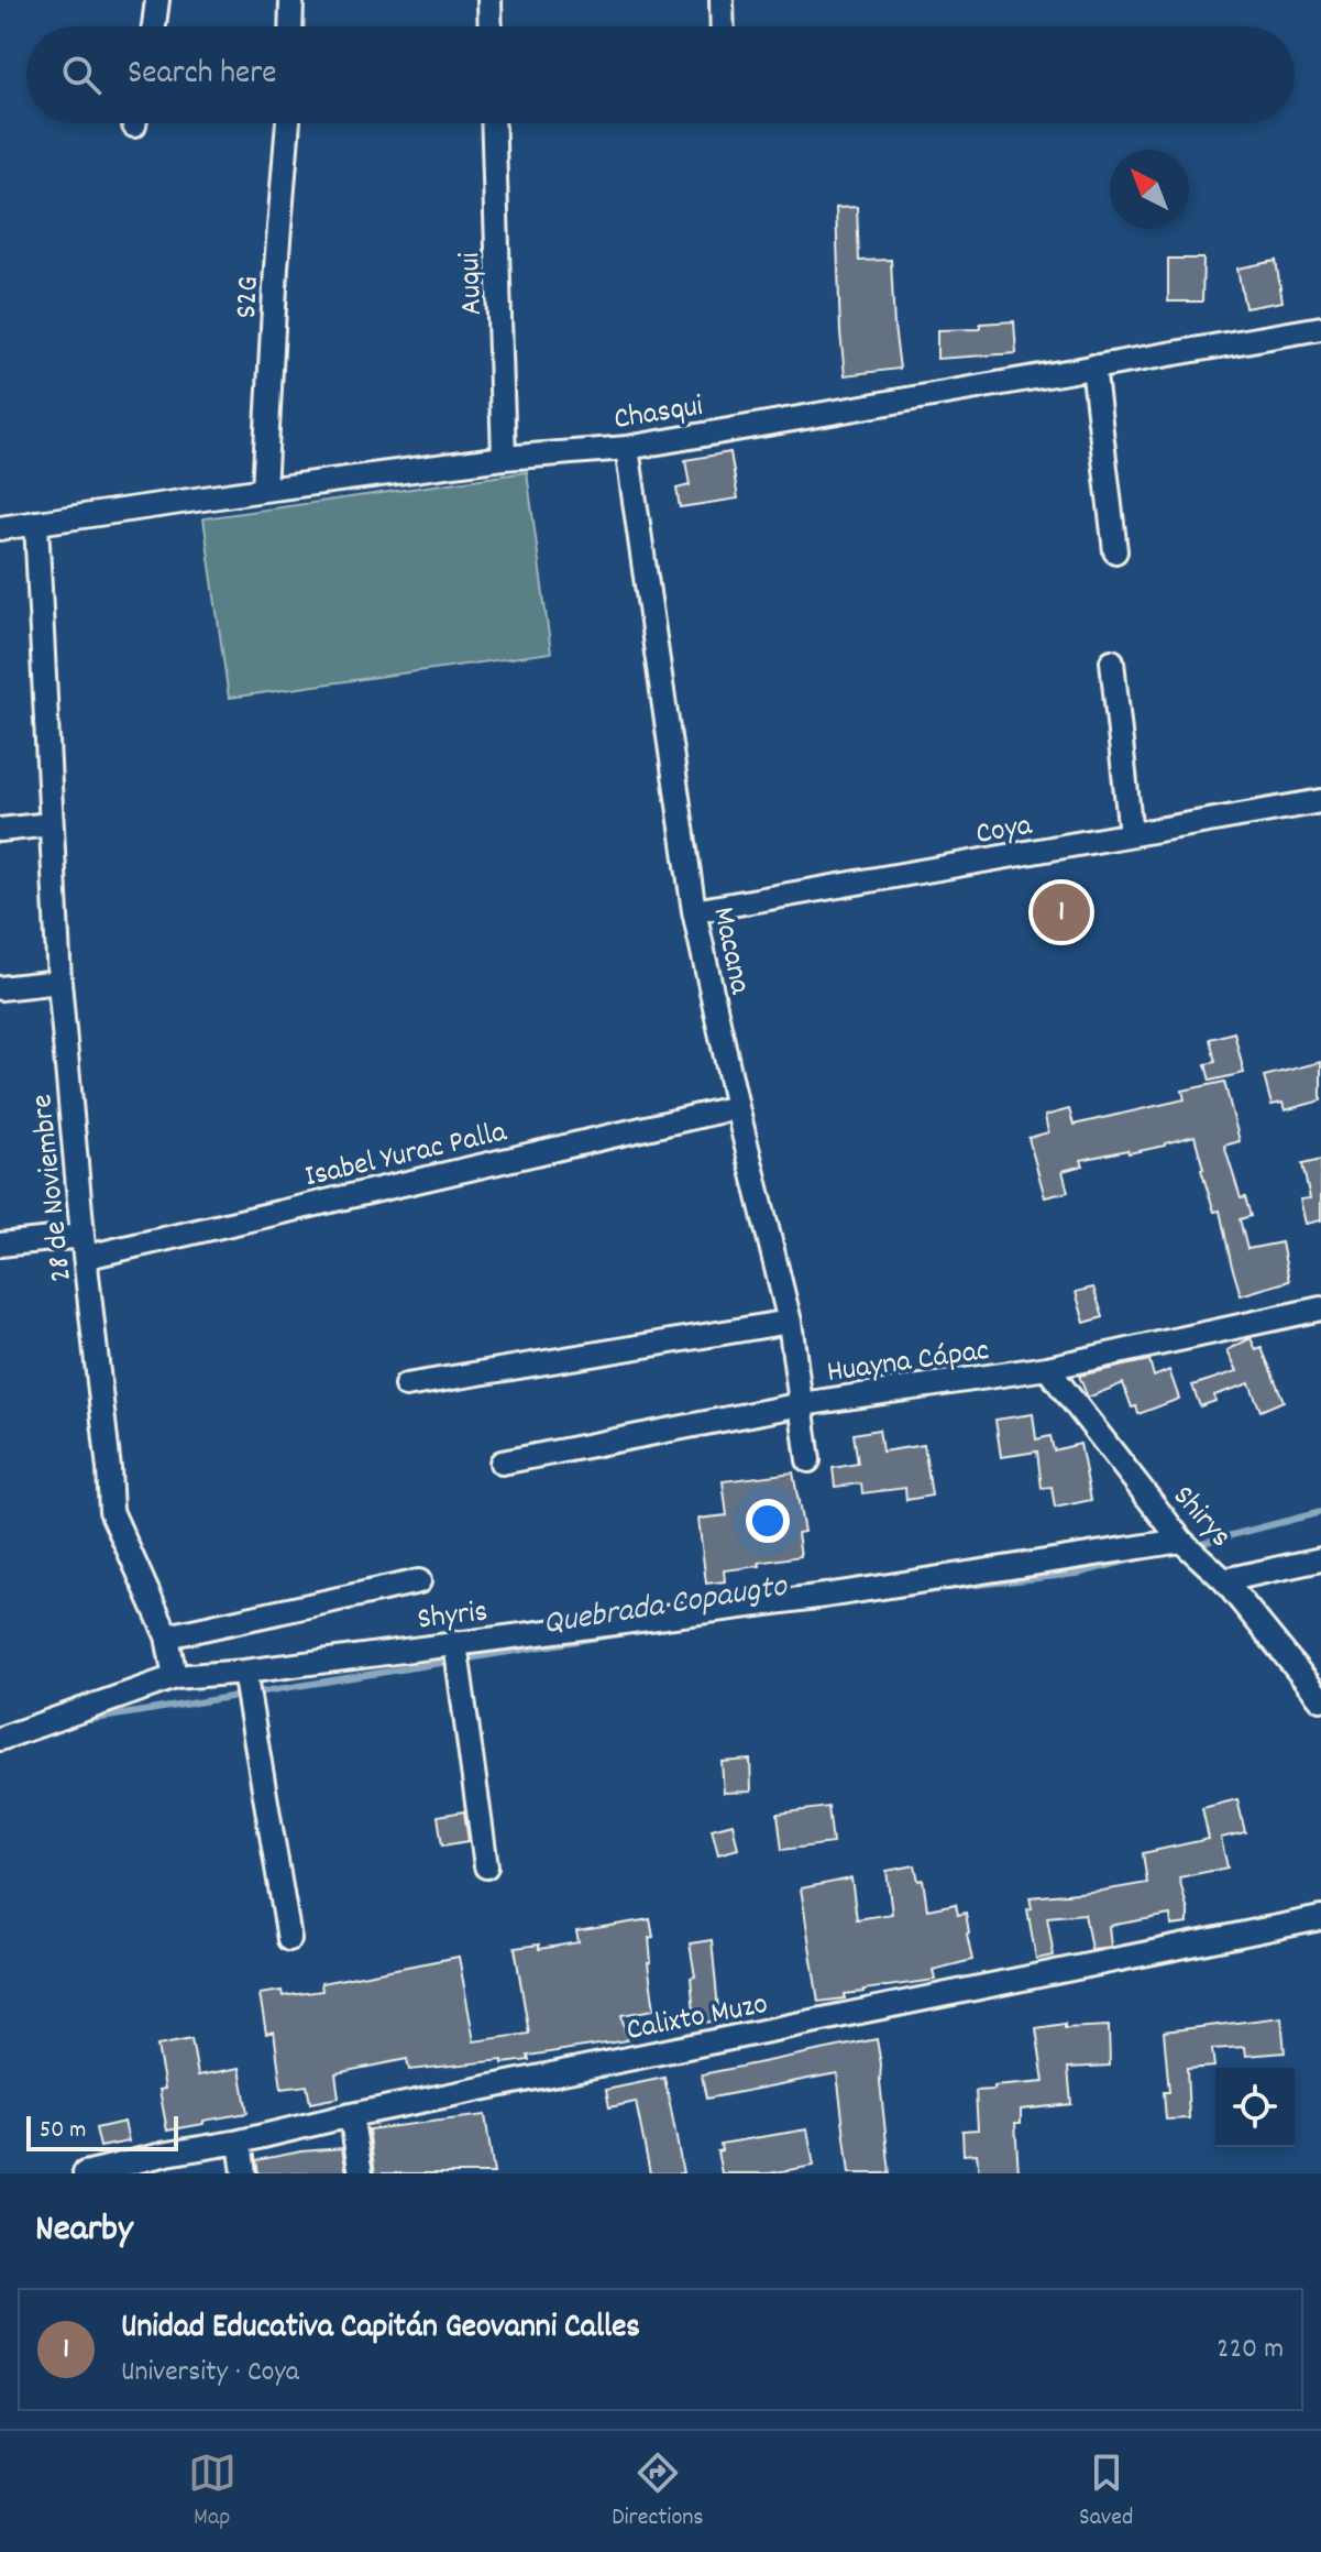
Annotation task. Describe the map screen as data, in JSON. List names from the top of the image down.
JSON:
{
  "streets": {
    "street": [
      "Auqui",
      "S2G",
      "Chasqui",
      "Coya",
      "Macana",
      "Isabel Yurac Palla",
      "28 de Noviembre",
      "Huayna Cápac",
      "Shirys",
      "Shyris",
      "Calixto Muzo"
    ]
  },
  "crossings": [
    ["Auqui", "Chasqui"],
    ["S2G", "Chasqui"],
    ["Chasqui", "Macana"],
    ["Chasqui", "28 de Noviembre"],
    ["Coya", "Macana"],
    ["Macana", "Isabel Yurac Palla"],
    ["Macana", "Huayna Cápac"],
    ["Isabel Yurac Palla", "28 de Noviembre"],
    ["28 de Noviembre", "Shyris"],
    ["Huayna Cápac", "Shirys"],
    ["Shirys", "Shyris"]
  ],
  "water": ["Quebrada Copaugto"],
  "scale_bar": "50 m",
  "north": "top left",
  "page": {
    "search": "Search here",
    "pins": "1",
    "scale": "50 m",
    "heading": "Nearby",
    "list": [
      {
        "mark": "1",
        "name": "Unidad Educativa Capitán Geovanni Calles",
        "note": "University · Coya",
        "value": "220 m"
      }
    ],
    "nav": ["Map", "Directions", "Saved"]
  }
}
